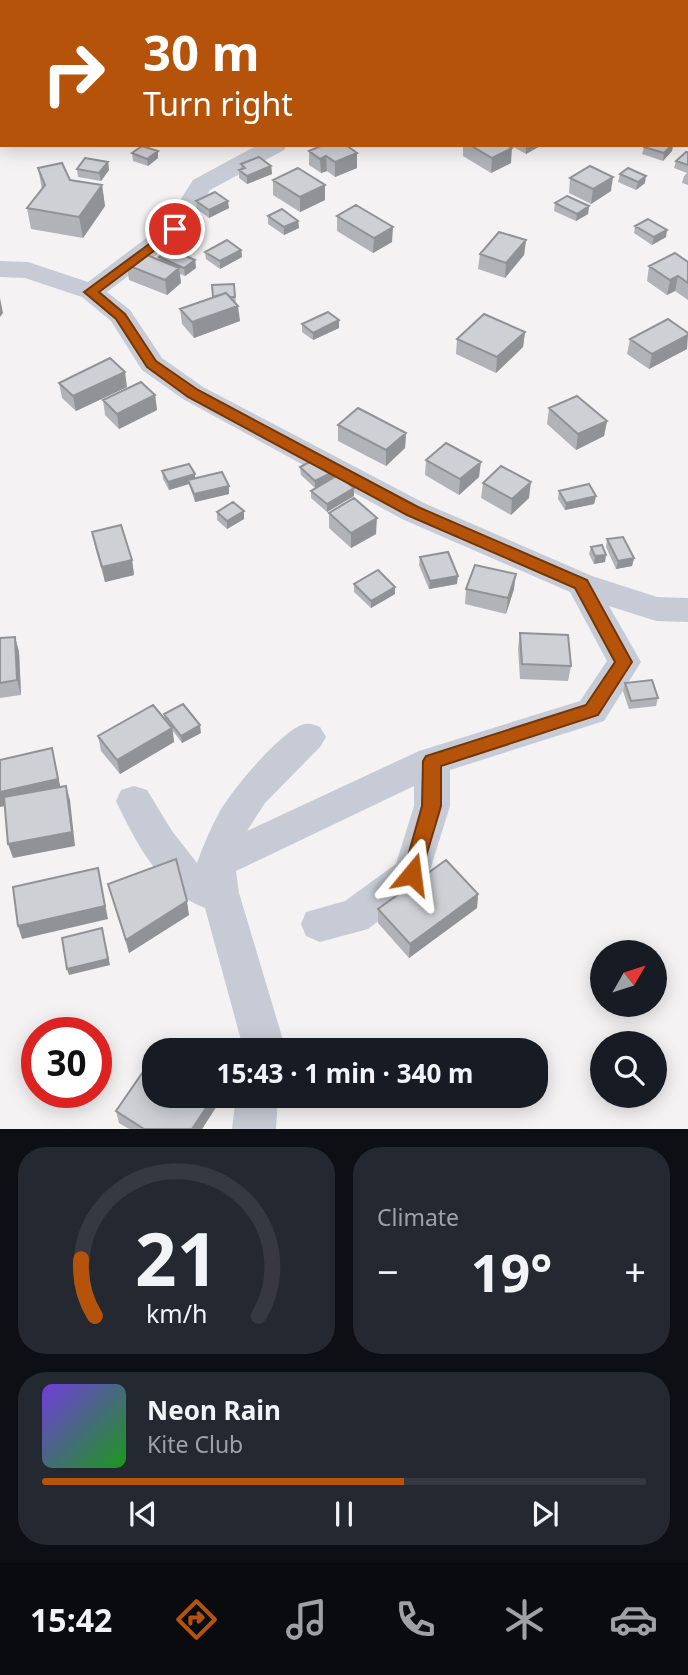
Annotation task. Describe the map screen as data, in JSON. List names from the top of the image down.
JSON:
{
  "north": "top right",
  "page": {
    "turn": ["30 m", "Turn right"],
    "limit": "30",
    "trip": "15:43 · 1 min · 340 m",
    "tile": "Climate",
    "heat": ["−", "19°", "+"],
    "song": ["Neon Rain", "Kite Club"],
    "tabs": "15:42",
    "gauge": ["21", "km/h"]
  }
}
